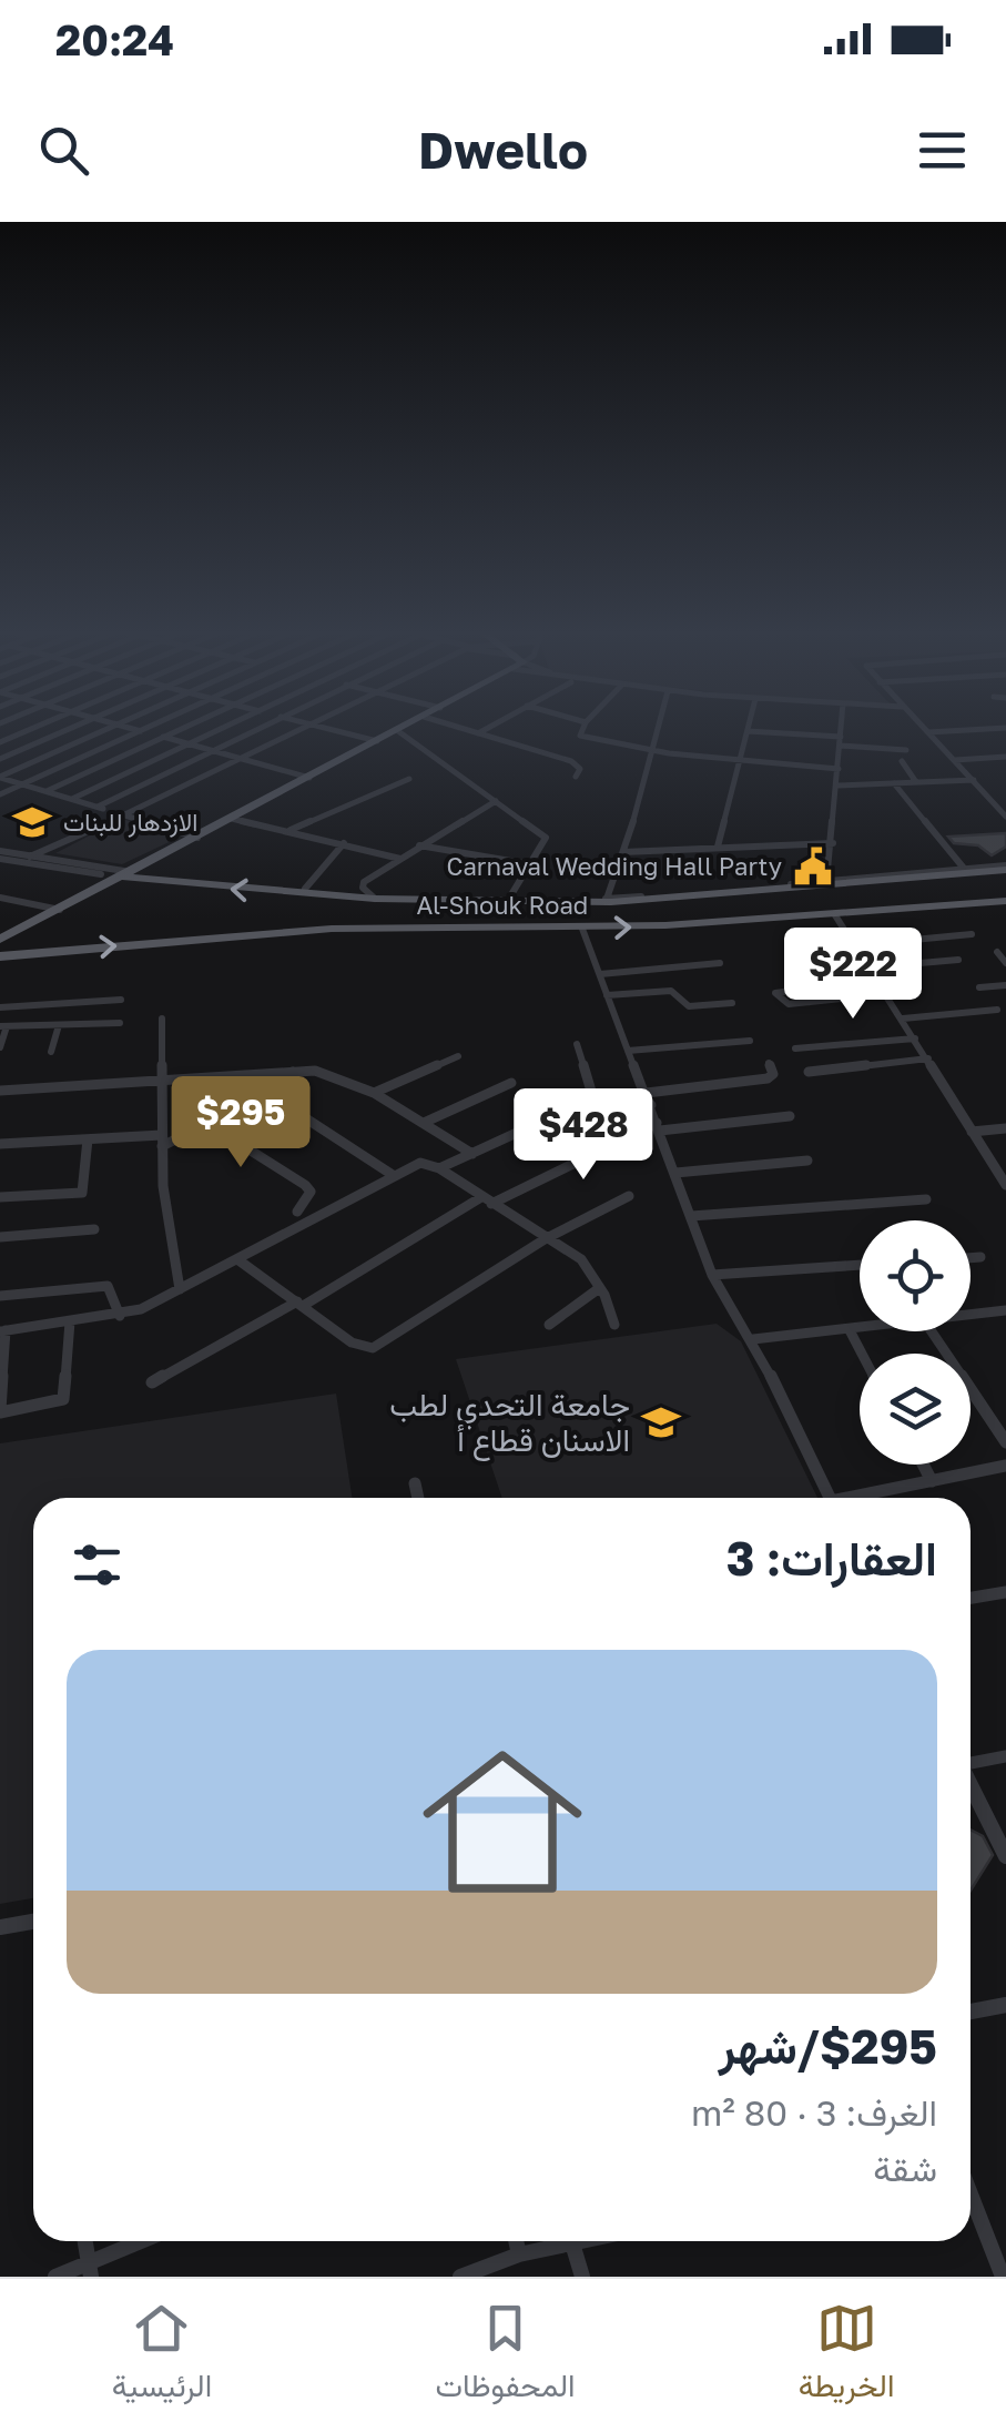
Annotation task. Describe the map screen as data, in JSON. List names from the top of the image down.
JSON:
{
  "streets": {
    "main road": ["Al-Shouk Road"]
  },
  "places": {
    "school or university": ["الازدهار للبنات", "جامعة التحدي لطب الاسنان قطاع أ"],
    "public building": ["Carnaval Wedding Hall Party"]
  },
  "page": {
    "status": "20:24",
    "header": "Dwello",
    "price": ["$222", "$295", "$428"],
    "heading": "العقارات: 3",
    "list": [
      {
        "name": "$295/شهر",
        "note": "الغرف: 3 · 80 m² · شقة"
      }
    ],
    "tabs": ["الخريطة", "المحفوظات", "الرئيسية"]
  }
}
